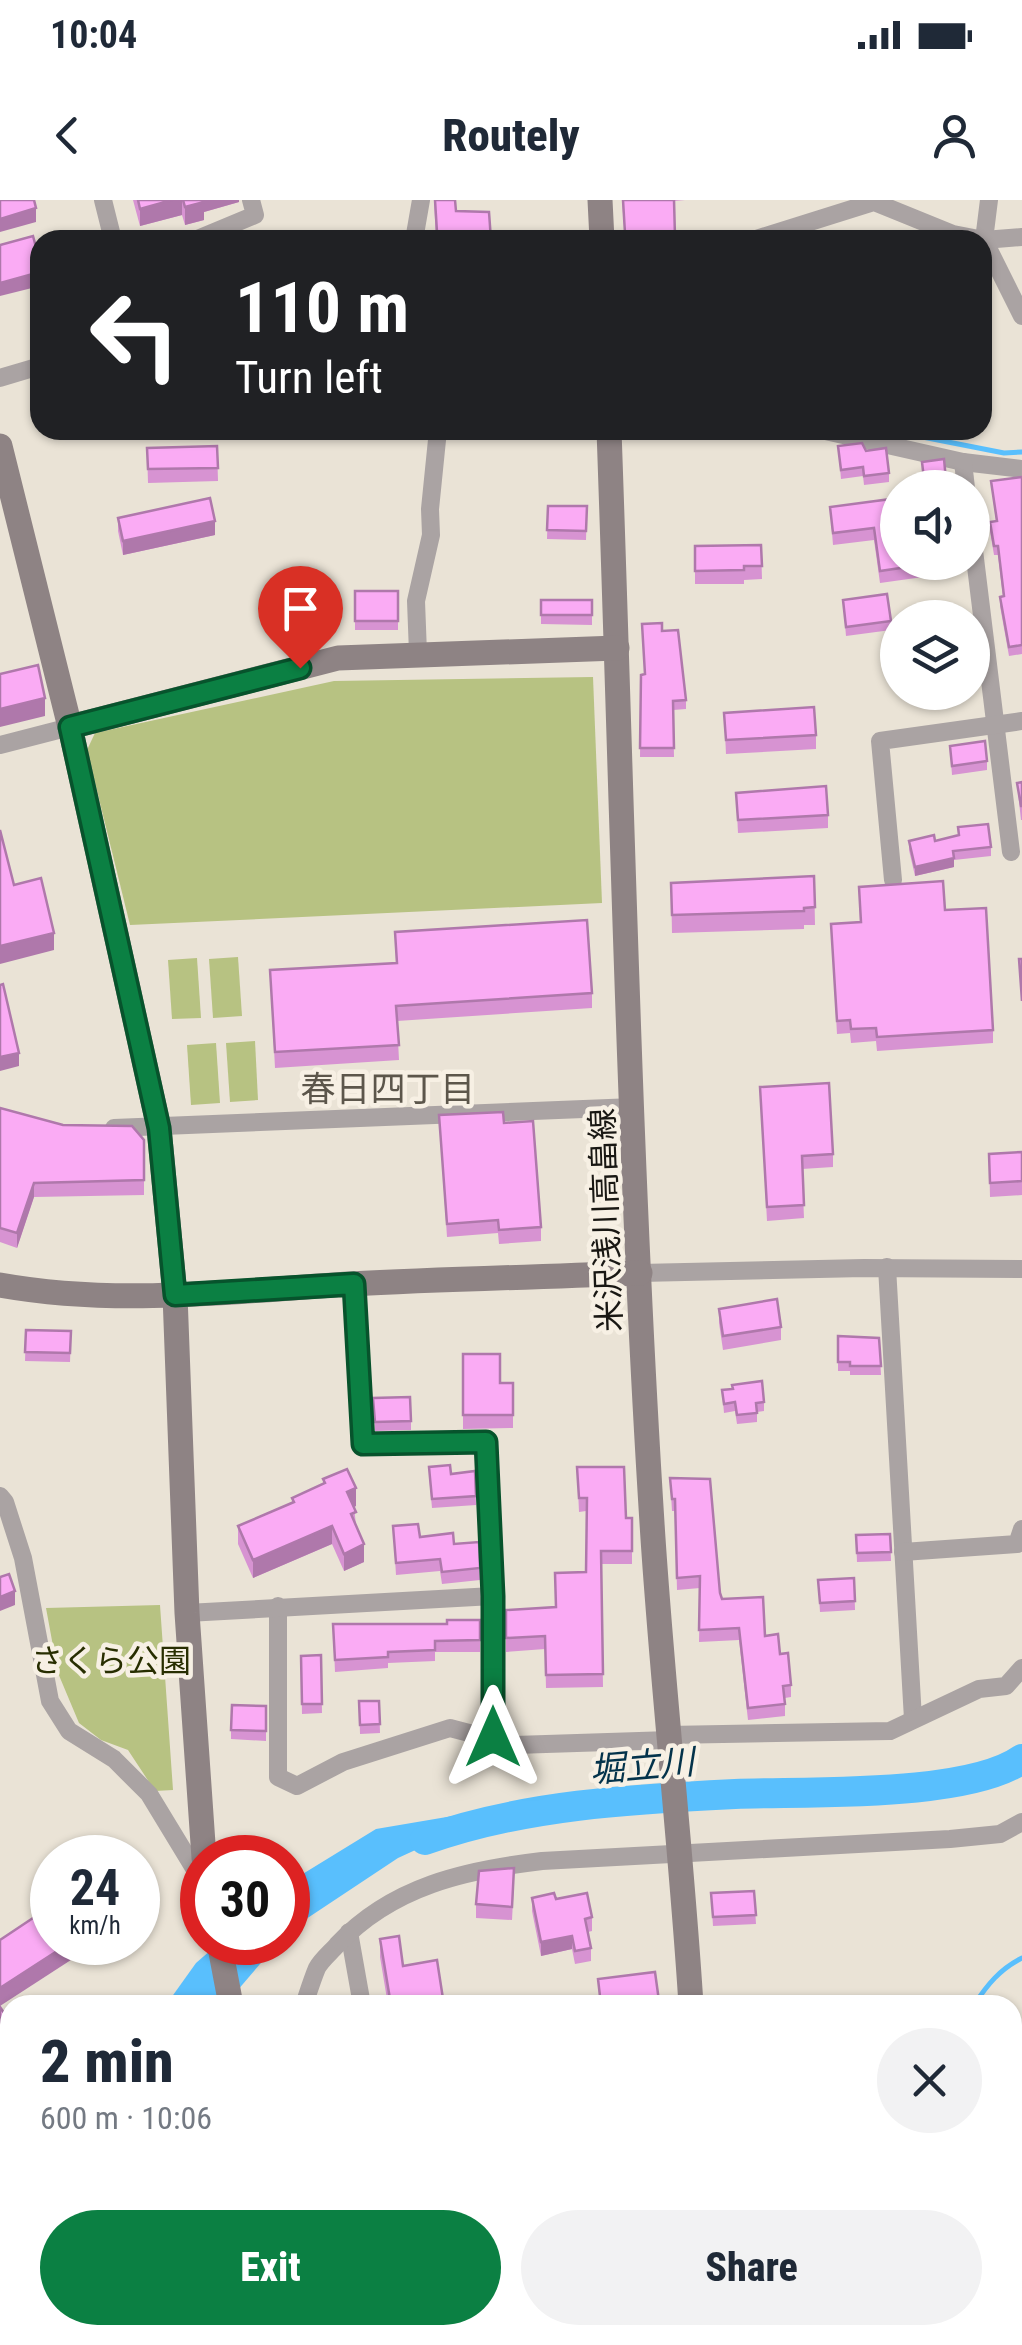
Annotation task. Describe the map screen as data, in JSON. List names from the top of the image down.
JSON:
{
  "streets": {
    "street": ["米沢浅川高畠線"]
  },
  "districts": ["春日四丁目"],
  "water": ["堀立川"],
  "parks": ["さくら公園"],
  "page": {
    "status": "10:04",
    "header": "Routely",
    "turn": ["110 m", "Turn left"],
    "speed": "24 km/h",
    "limit": "30",
    "heading": ["2 min", "600 m · 10:06"],
    "buttons": ["Exit", "Share"]
  }
}
